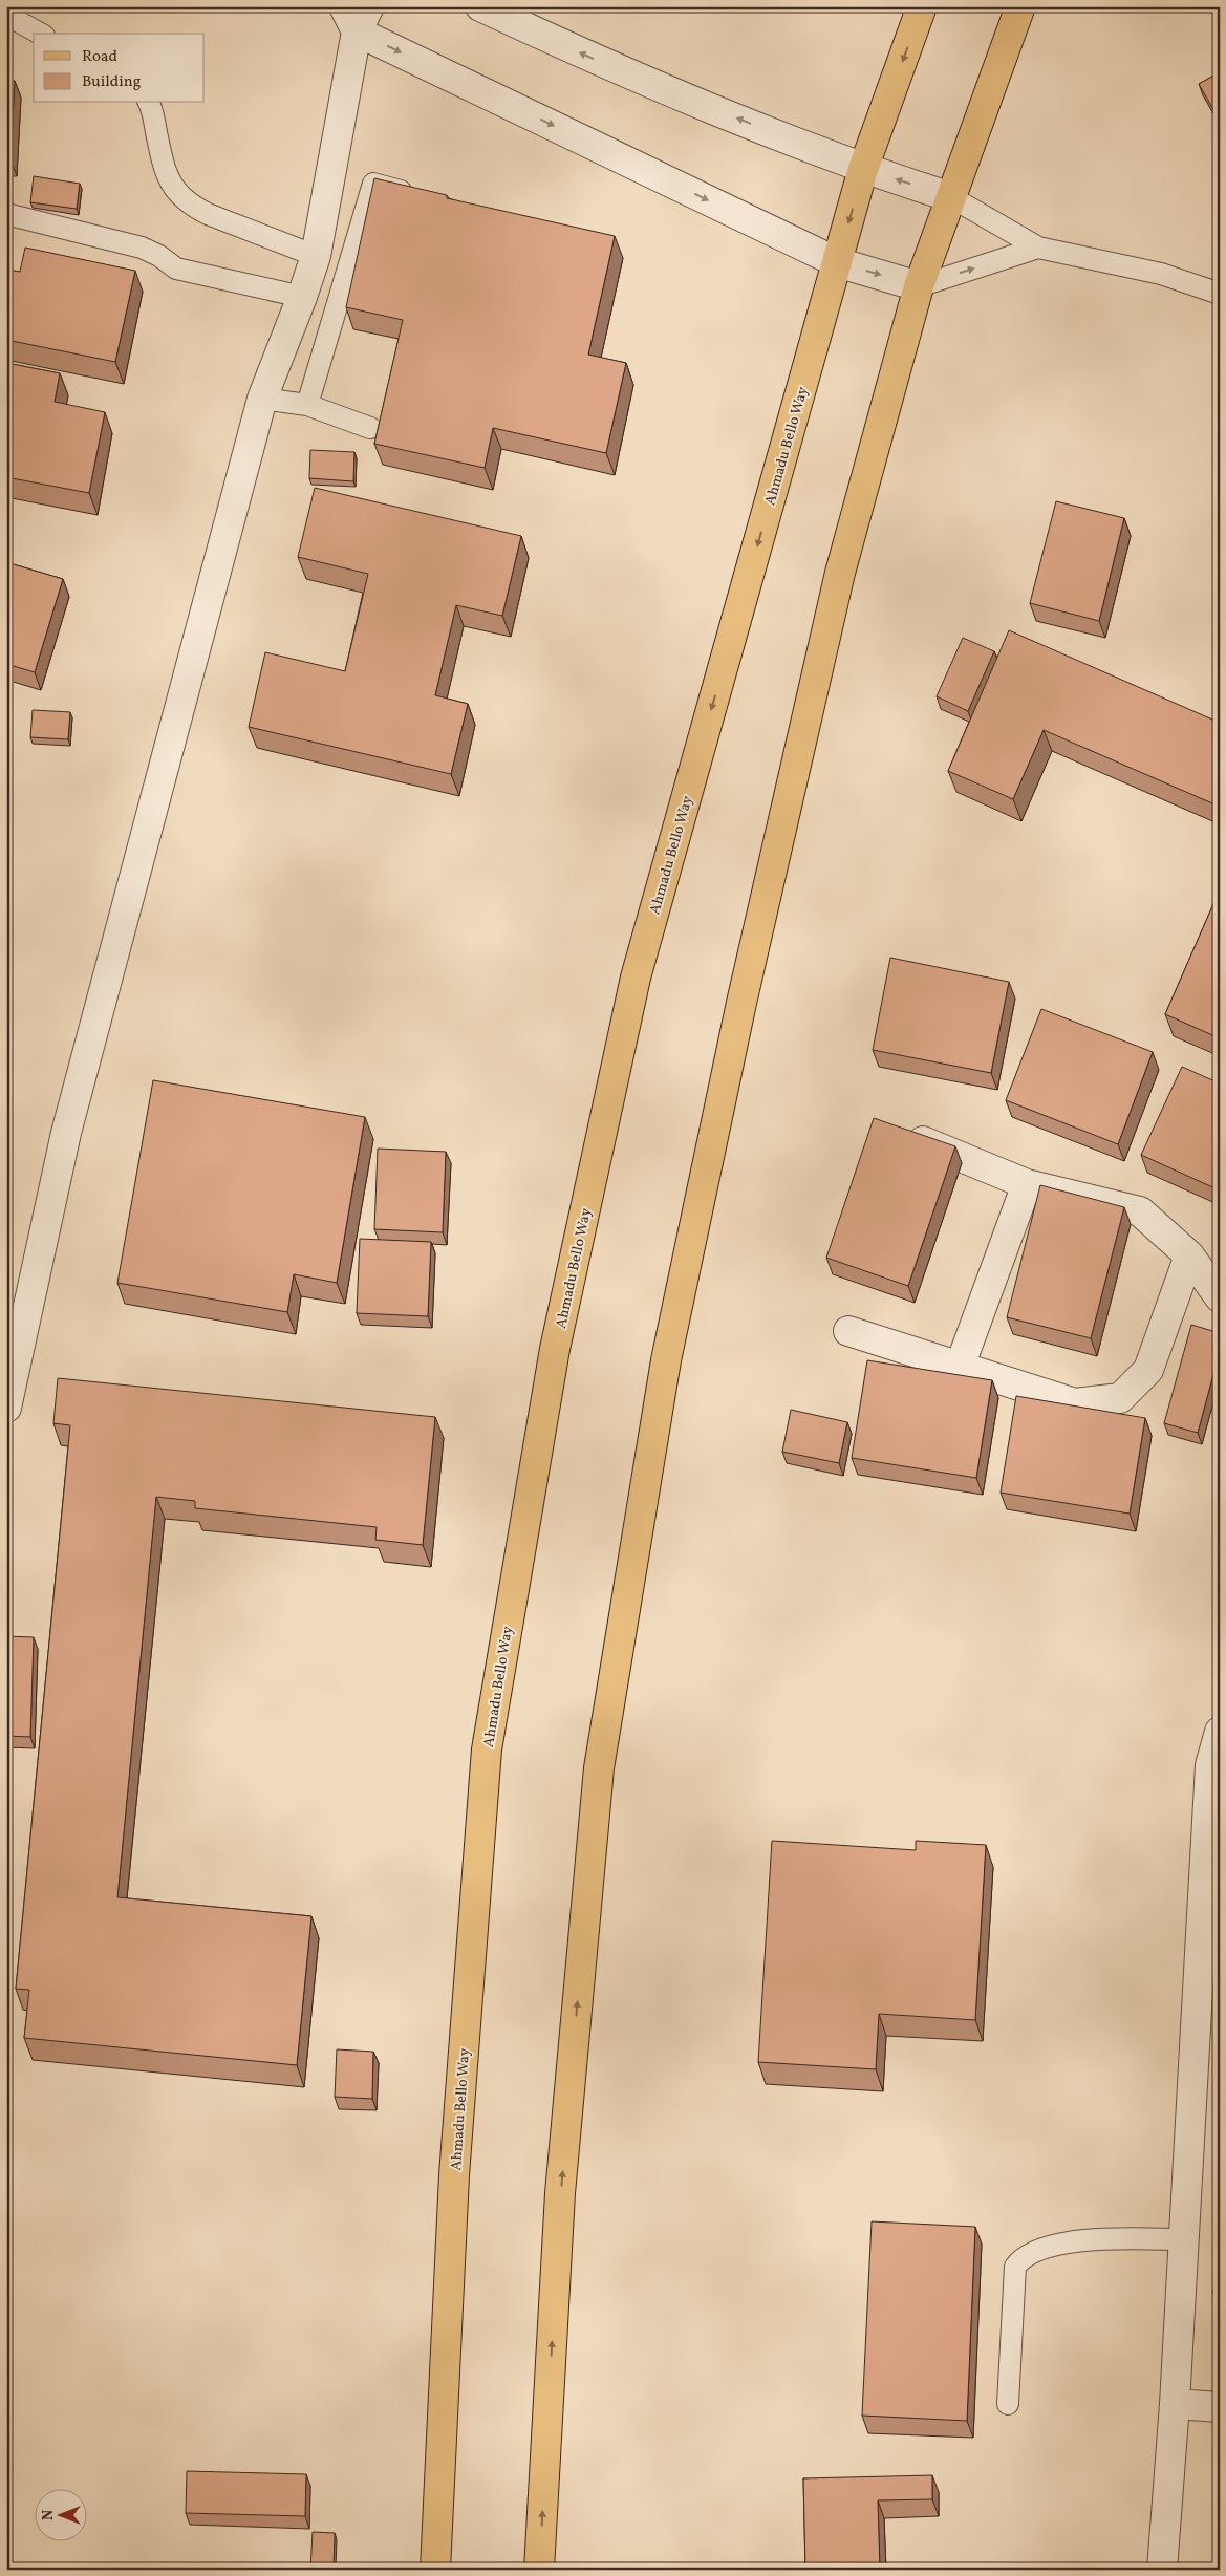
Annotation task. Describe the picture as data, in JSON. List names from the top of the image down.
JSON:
{
  "streets": {
    "main road": ["Ahmadu Bello Way"]
  },
  "legend": ["Road", "Building"],
  "north": "left"
}
